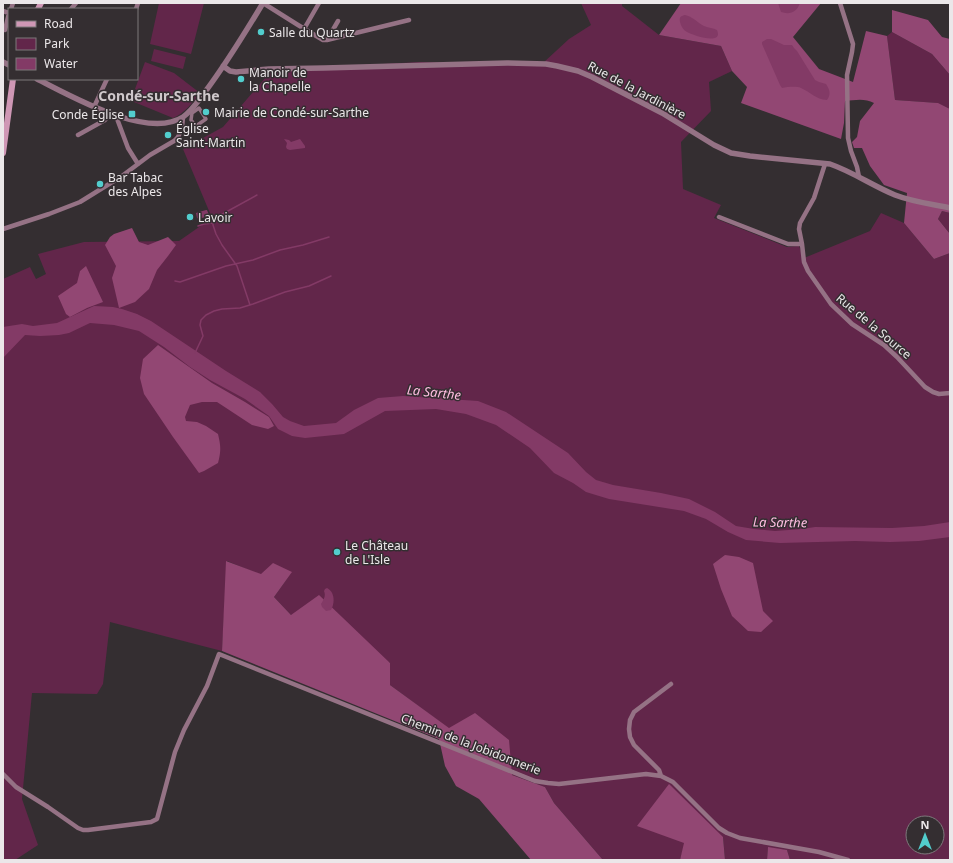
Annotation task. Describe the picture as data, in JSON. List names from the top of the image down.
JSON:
{
  "streets": {
    "street": ["Rue de la Jardinière", "Rue de la Source", "Chemin de la Jobidonnerie"]
  },
  "crossings": [
    ["Rue de la Jardinière", "Rue de la Source"]
  ],
  "districts": ["Condé-sur-Sarthe"],
  "water": ["La Sarthe"],
  "places": {
    "other": [
      "Salle du Quartz",
      "Manoir de la Chapelle",
      "Mairie de Condé-sur-Sarthe",
      "Église Saint-Martin",
      "Bar Tabac des Alpes",
      "Lavoir",
      "Le Château de L'Isle"
    ],
    "transit": ["Conde Église"]
  },
  "legend": ["Road", "Park", "Water"],
  "north": "top"
}
